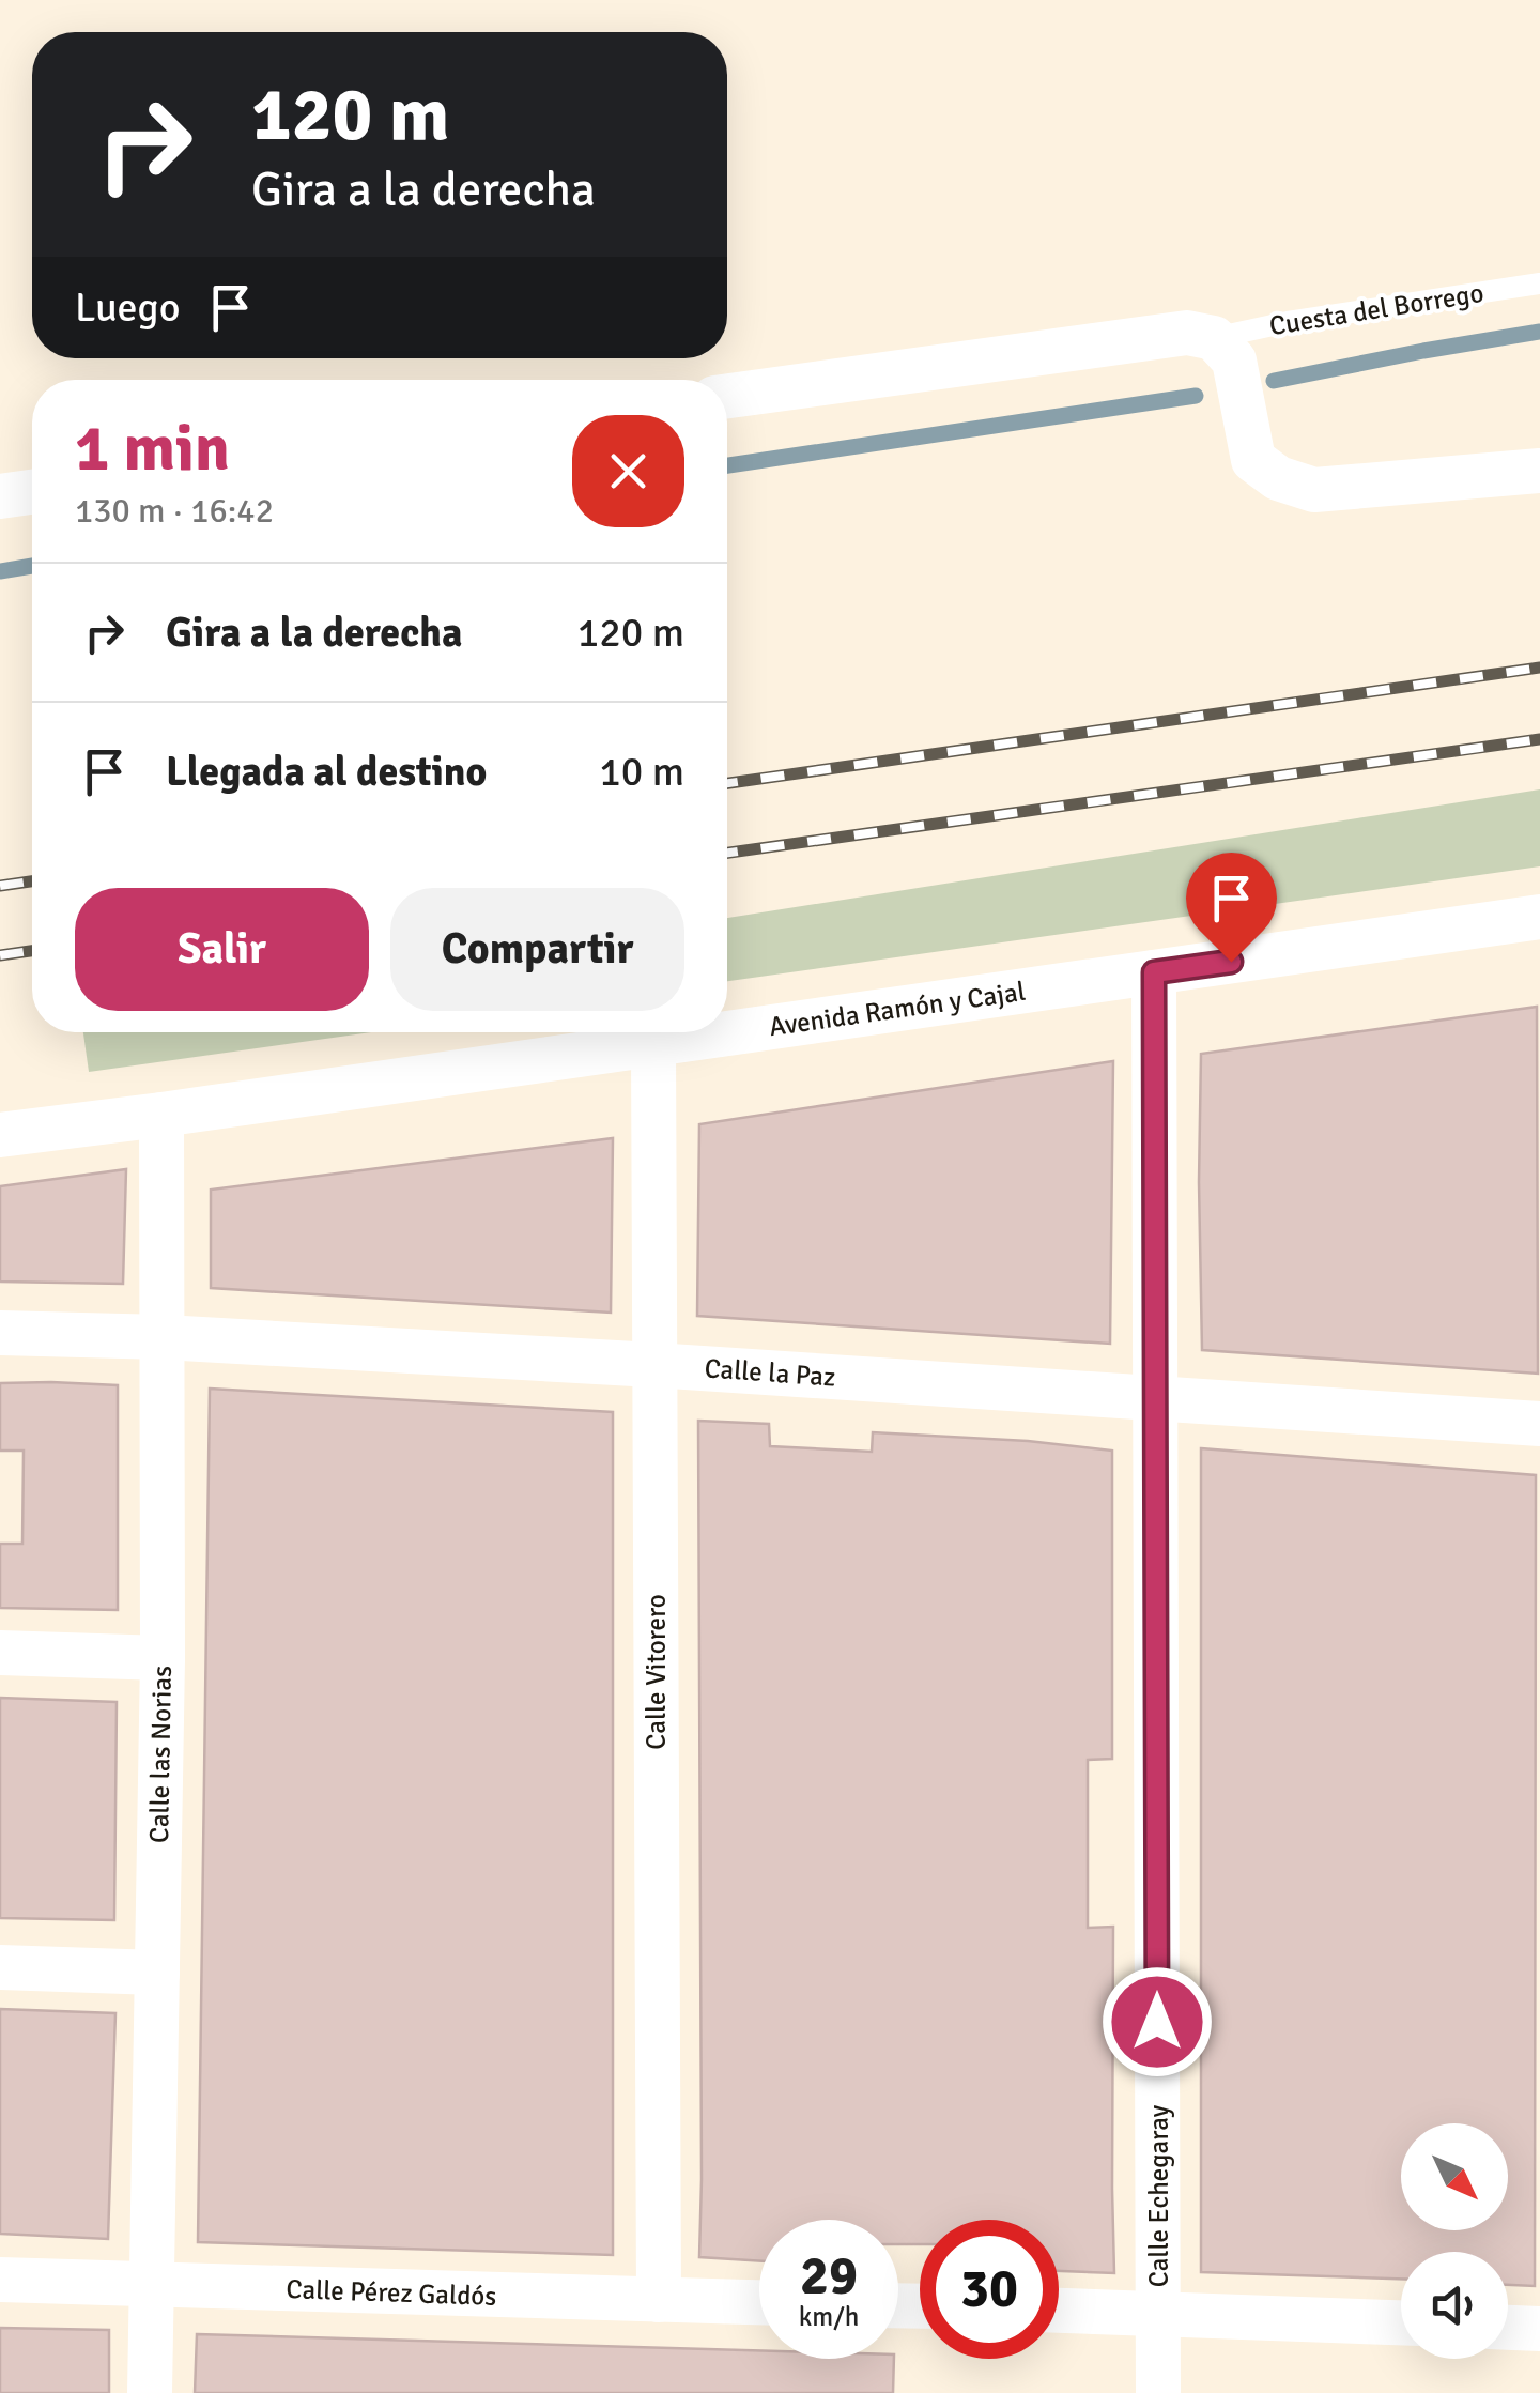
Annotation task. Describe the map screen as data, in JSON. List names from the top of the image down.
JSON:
{
  "streets": {
    "street": [
      "Avenida Ramón y Cajal",
      "Calle la Paz",
      "Calle Vitorero",
      "Calle las Norias",
      "Calle Echegaray",
      "Calle Pérez Galdós"
    ],
    "lane": ["Cuesta del Borrego"]
  },
  "crossings": [
    ["Avenida Ramón y Cajal", "Calle Vitorero"],
    ["Avenida Ramón y Cajal", "Calle las Norias"],
    ["Avenida Ramón y Cajal", "Calle Echegaray"],
    ["Calle la Paz", "Calle Vitorero"],
    ["Calle la Paz", "Calle las Norias"],
    ["Calle la Paz", "Calle Echegaray"],
    ["Calle Vitorero", "Calle Pérez Galdós"],
    ["Calle las Norias", "Calle Pérez Galdós"]
  ],
  "north": "bottom right",
  "page": {
    "turn": ["120 m", "Gira a la derecha"],
    "then": "Luego",
    "heading": ["1 min", "130 m · 16:42"],
    "list": [
      {
        "name": "Gira a la derecha",
        "value": "120 m"
      },
      {
        "name": "Llegada al destino",
        "value": "10 m"
      }
    ],
    "buttons": ["Salir", "Compartir"],
    "speed": "29 km/h",
    "limit": "30"
  }
}
